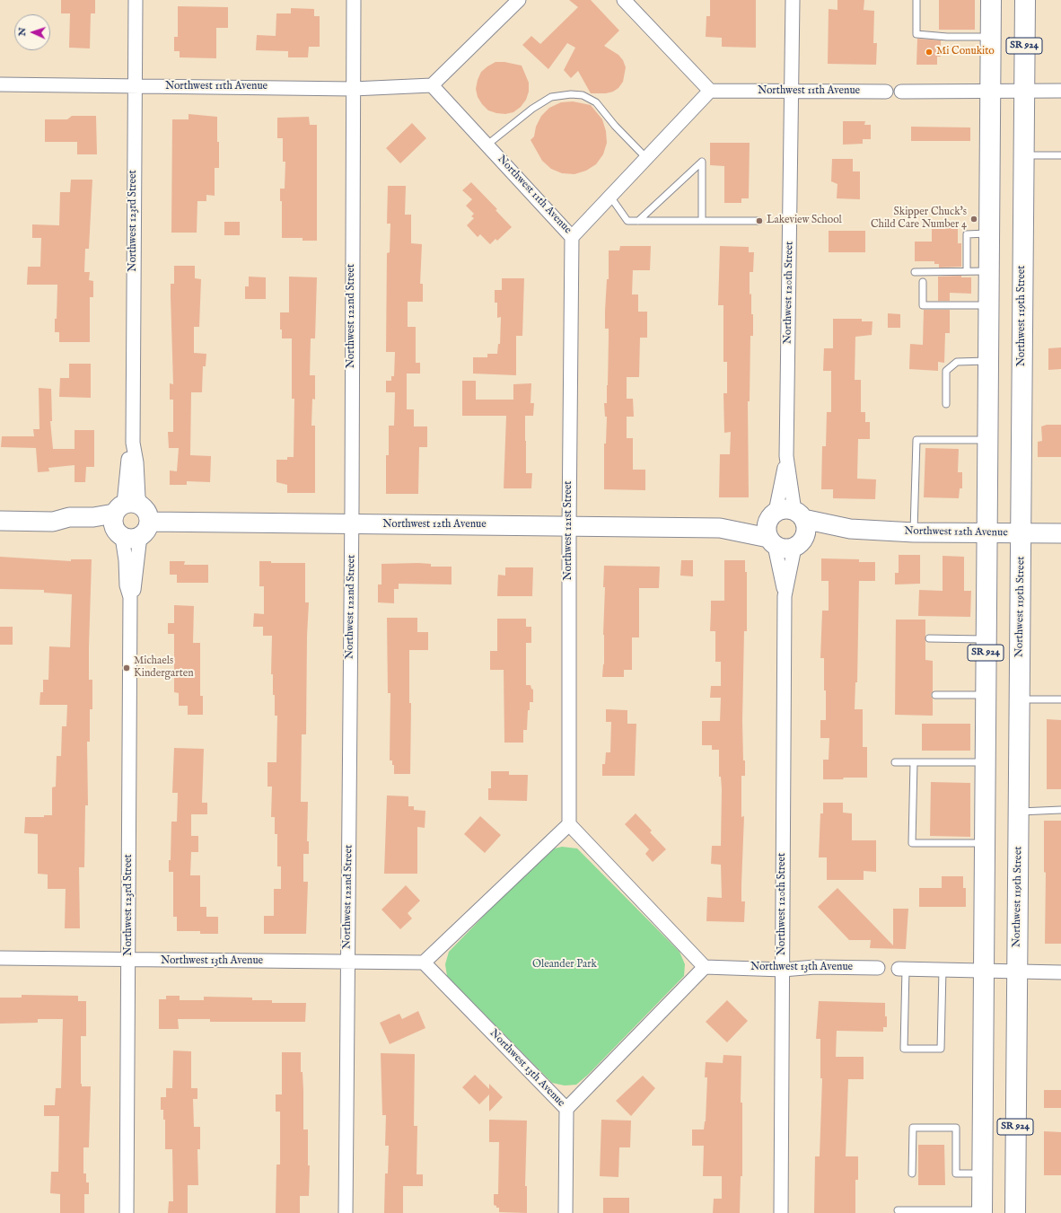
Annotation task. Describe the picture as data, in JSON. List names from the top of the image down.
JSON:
{
  "streets": {
    "highway": ["SR 924", "Northwest 119th Street"],
    "street": [
      "Northwest 11th Avenue",
      "Northwest 123rd Street",
      "Northwest 120th Street",
      "Northwest 122nd Street",
      "Northwest 12th Avenue",
      "Northwest 121st Street",
      "Northwest 13th Avenue"
    ]
  },
  "crossings": [
    ["SR 924", "Northwest 12th Avenue"],
    ["Northwest 11th Avenue", "Northwest 123rd Street"],
    ["Northwest 11th Avenue", "Northwest 120th Street"],
    ["Northwest 11th Avenue", "Northwest 122nd Street"],
    ["Northwest 11th Avenue", "Northwest 121st Street"],
    ["Northwest 123rd Street", "Northwest 12th Avenue"],
    ["Northwest 123rd Street", "Northwest 13th Avenue"],
    ["Northwest 120th Street", "Northwest 12th Avenue"],
    ["Northwest 120th Street", "Northwest 13th Avenue"],
    ["Northwest 122nd Street", "Northwest 12th Avenue"],
    ["Northwest 122nd Street", "Northwest 13th Avenue"],
    ["Northwest 119th Street", "Northwest 12th Avenue"],
    ["Northwest 12th Avenue", "Northwest 121st Street"]
  ],
  "parks": ["Oleander Park"],
  "places": [
    "Mi Conukito",
    "Skipper Chuck's Child Care Number 4",
    "Lakeview School",
    "Michaels Kindergarten"
  ],
  "north": "left"
}
